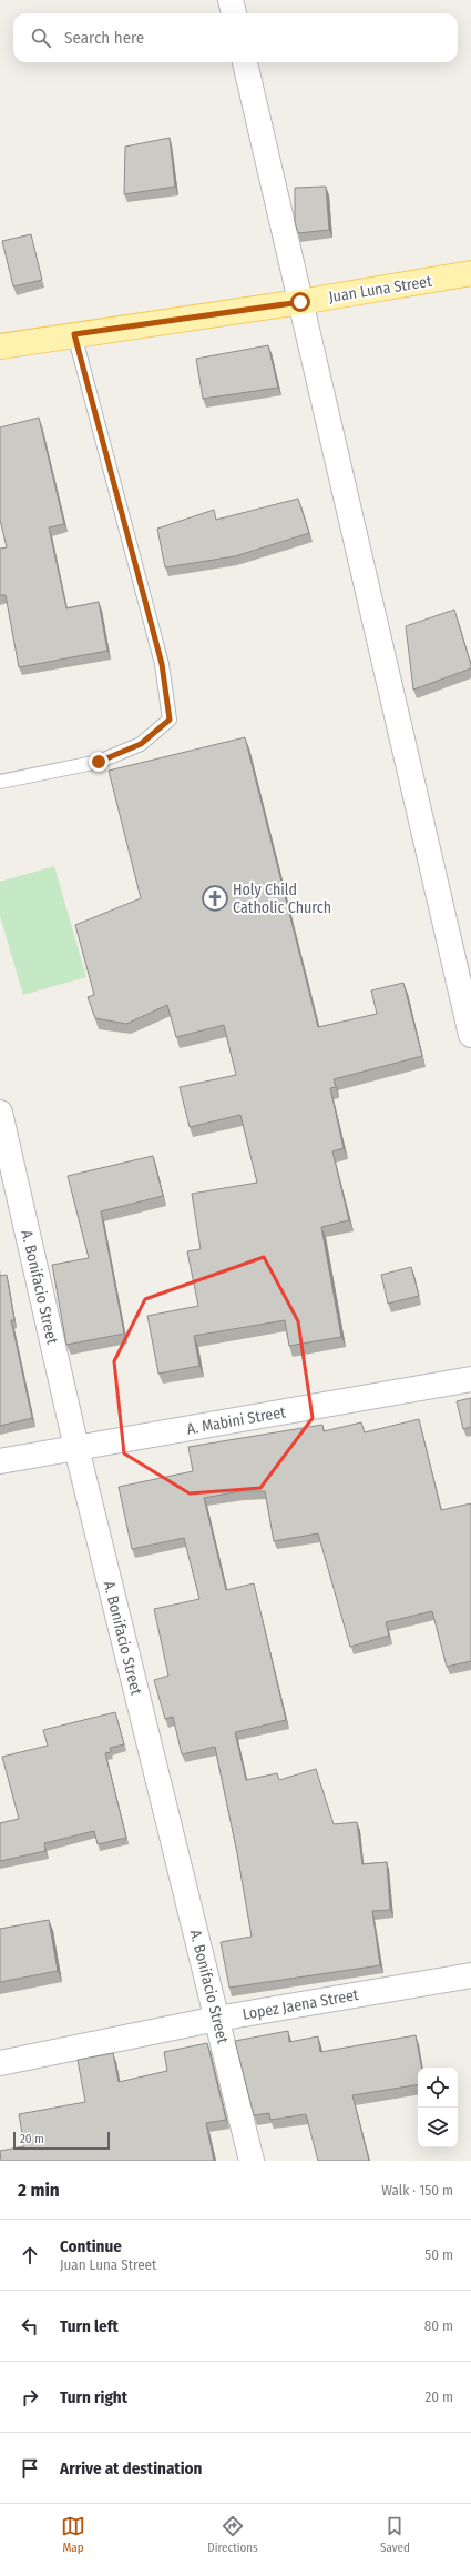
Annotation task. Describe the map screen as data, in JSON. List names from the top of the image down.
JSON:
{
  "streets": {
    "main road": ["Juan Luna Street"],
    "street": ["A. Bonifacio Street", "A. Mabini Street", "Lopez Jaena Street"]
  },
  "crossings": [
    ["A. Bonifacio Street", "A. Mabini Street"],
    ["A. Bonifacio Street", "Lopez Jaena Street"]
  ],
  "places": {
    "church": ["Holy Child Catholic Church"]
  },
  "scale_bar": "20 m",
  "page": {
    "search": "Search here",
    "scale": "20 m",
    "heading": ["2 min", "Walk · 150 m"],
    "list": [
      ["Continue", "Juan Luna Street", "50 m"],
      ["Turn left", "80 m"],
      ["Turn right", "20 m"],
      "Arrive at destination"
    ],
    "nav": ["Map", "Directions", "Saved"]
  }
}
